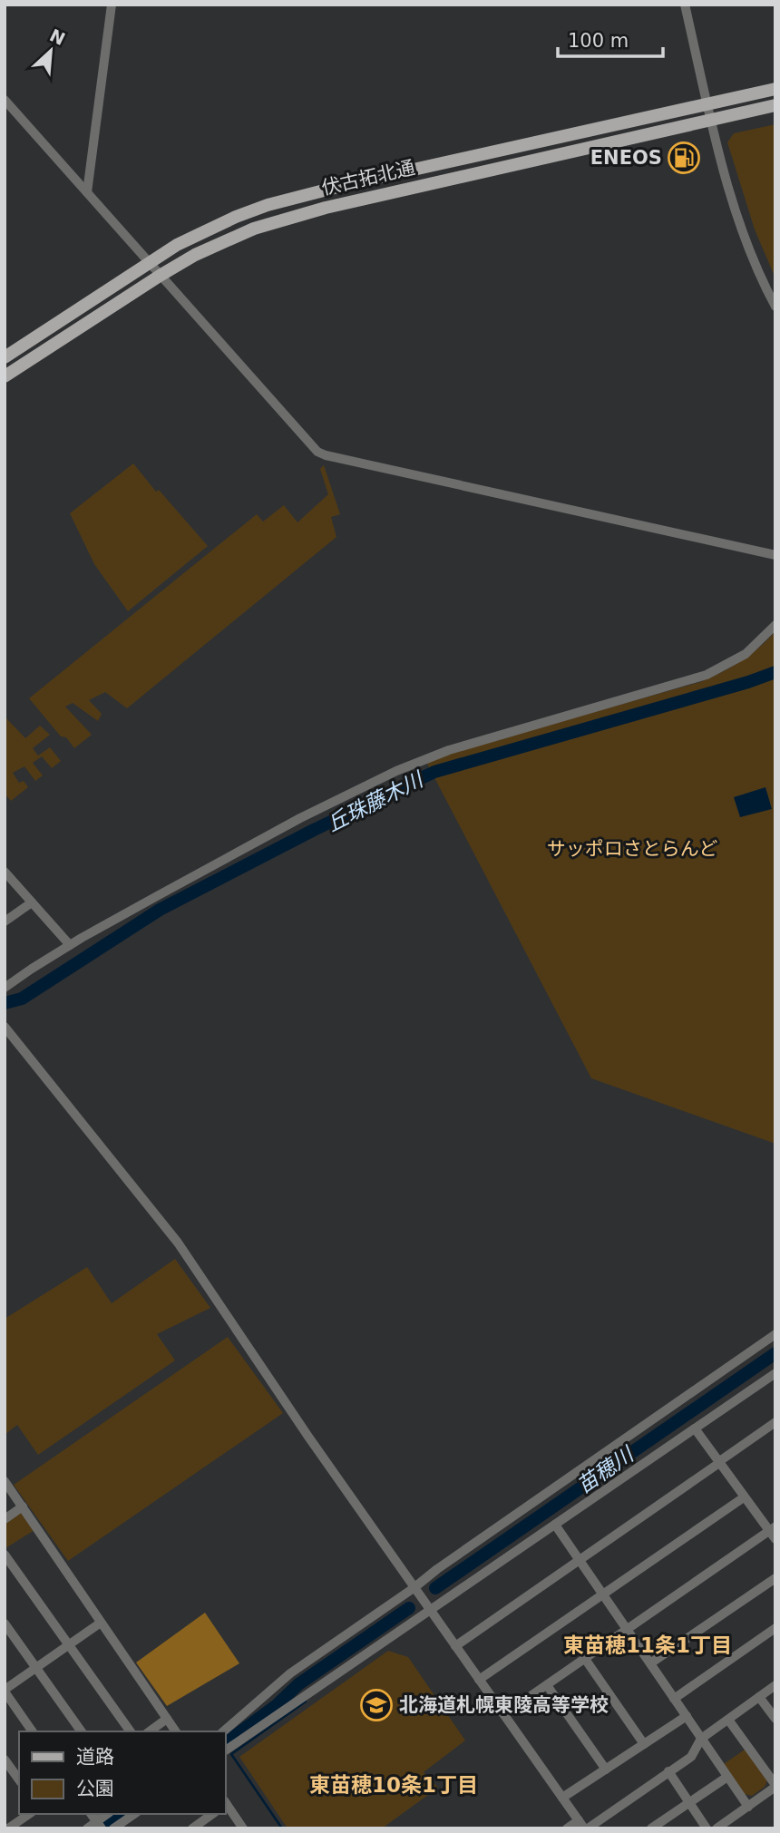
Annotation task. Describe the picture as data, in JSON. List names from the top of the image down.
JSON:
{
  "streets": {
    "main road": ["伏古拓北通"]
  },
  "districts": ["東苗穂11条1丁目", "東苗穂10条1丁目"],
  "water": ["丘珠藤木川", "苗穂川"],
  "parks": ["サッポロさとらんど"],
  "places": {
    "fuel station": ["ENEOS"],
    "school or university": ["北海道札幌東陵高等学校"]
  },
  "legend": ["道路", "公園"],
  "scale_bar": "100 m",
  "north": "top right"
}
